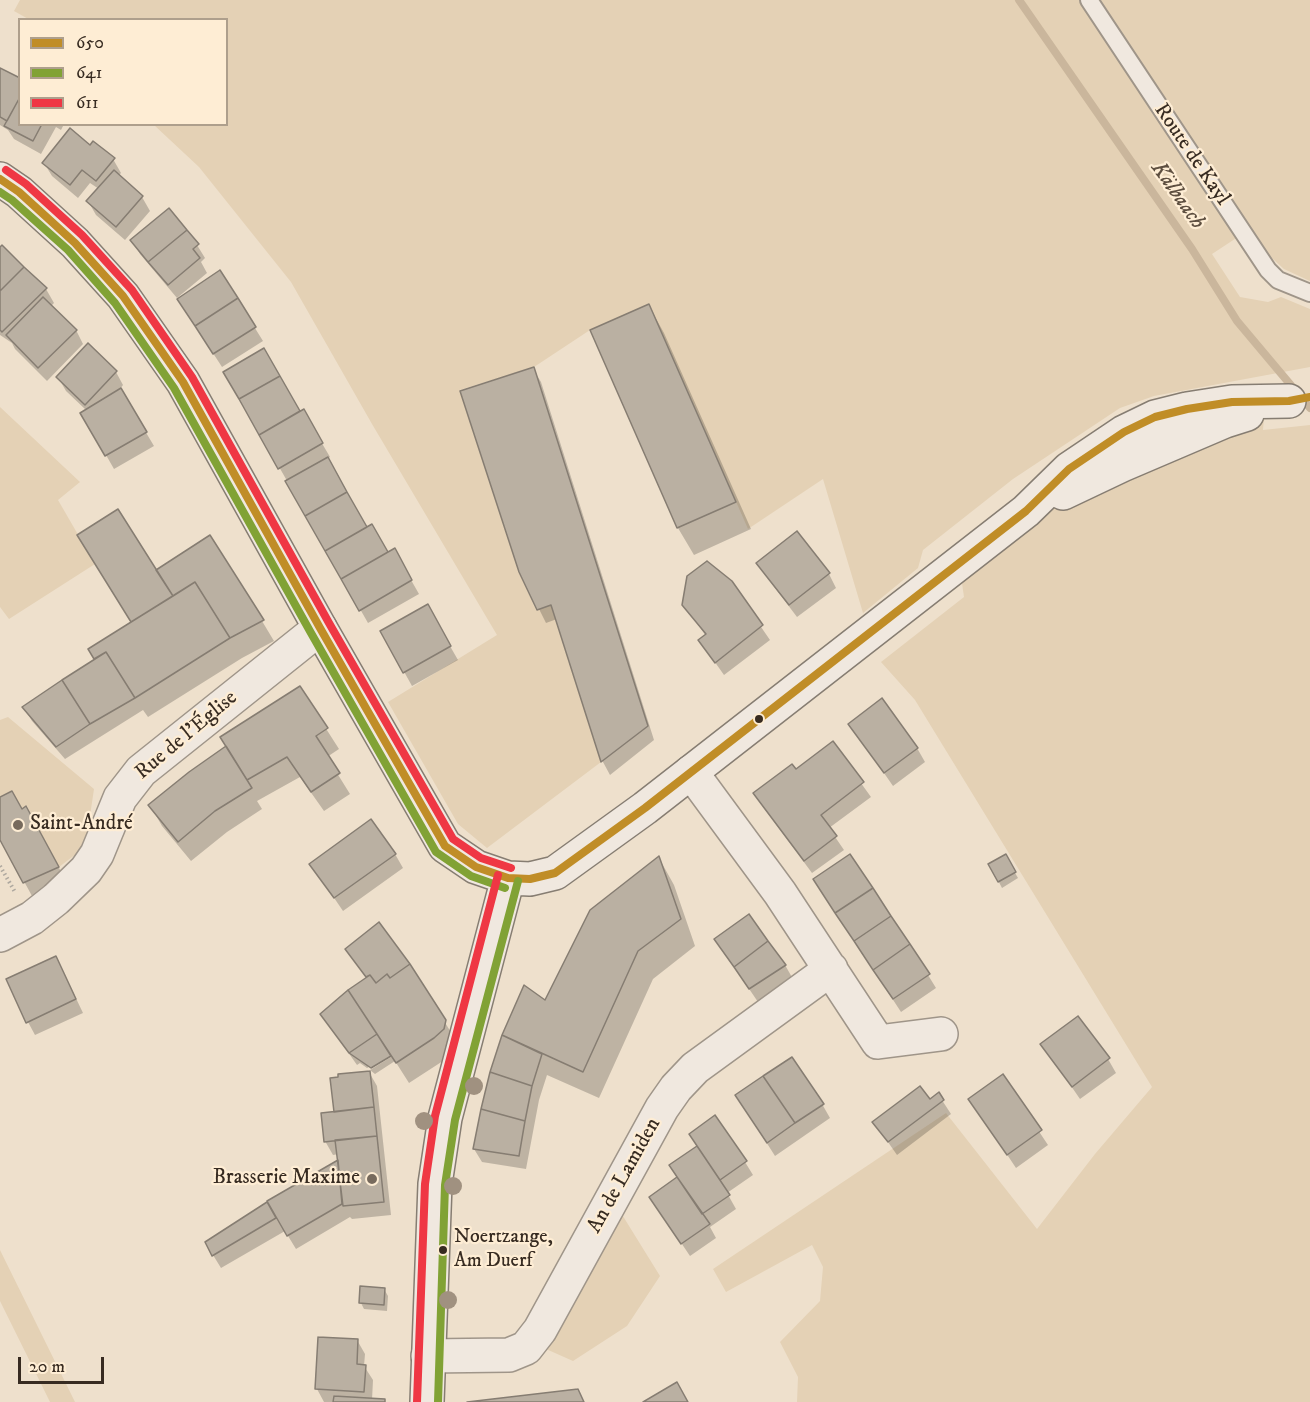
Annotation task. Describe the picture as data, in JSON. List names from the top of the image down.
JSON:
{
  "streets": {
    "main road": ["Rue de l'Église", "An de Lamiden"],
    "lane": ["Route de Kayl"]
  },
  "water": ["Kälbaach"],
  "places": ["Saint-André", "Brasserie Maxime", "Noertzange, Am Duerf"],
  "lines": ["transit line 611", "transit line 650", "transit line 641"],
  "legend": ["650", "641", "611"],
  "scale_bar": "20 m"
}
